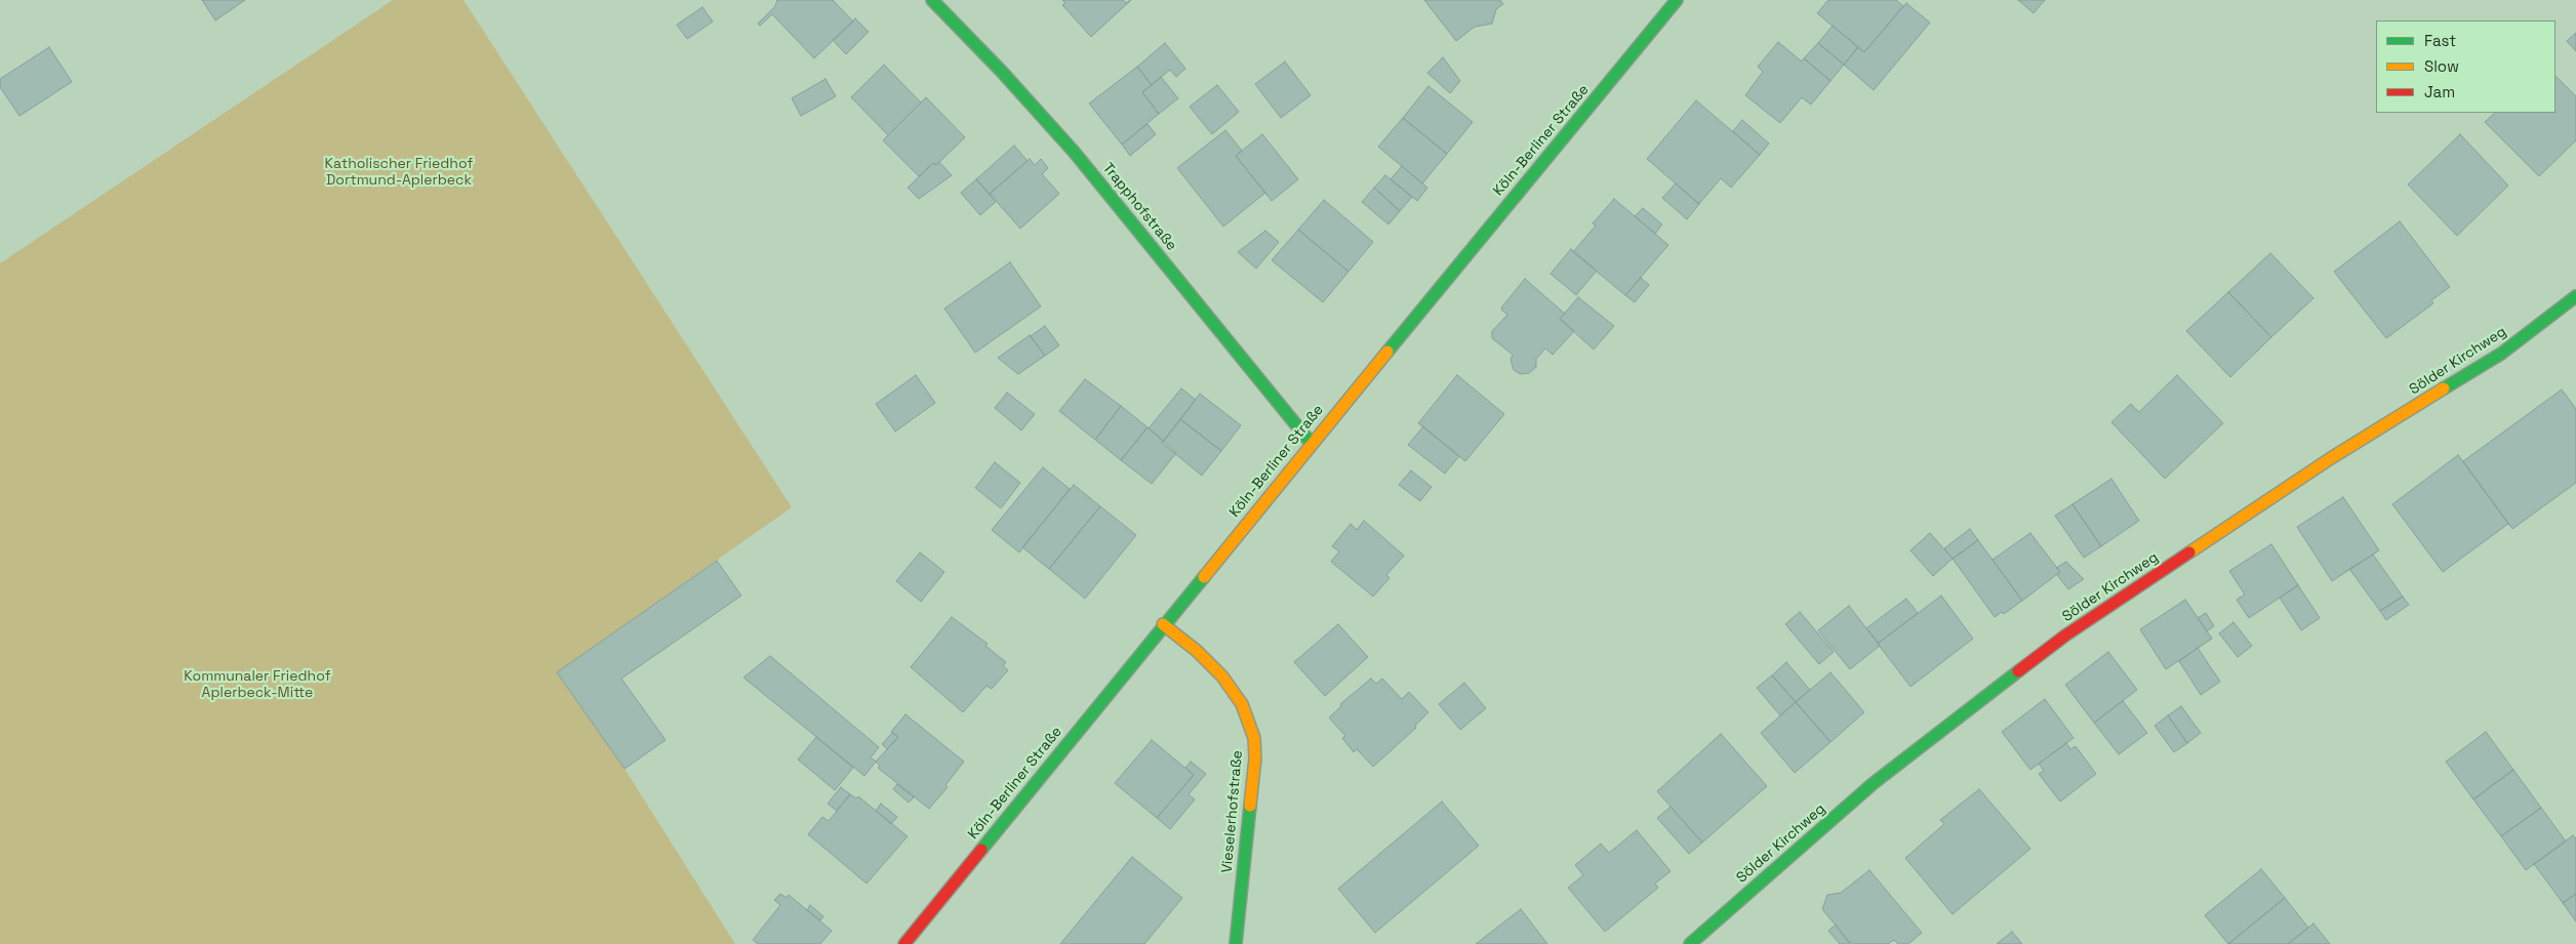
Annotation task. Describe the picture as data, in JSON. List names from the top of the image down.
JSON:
{
  "streets": {
    "street": [
      "Köln-Berliner Straße",
      "Trapphofstraße",
      "Sölder Kirchweg",
      "Vieselerhofstraße"
    ]
  },
  "crossings": [
    ["Köln-Berliner Straße", "Trapphofstraße"],
    ["Köln-Berliner Straße", "Vieselerhofstraße"]
  ],
  "parks": ["Katholischer Friedhof Dortmund-Aplerbeck", "Kommunaler Friedhof Aplerbeck-Mitte"],
  "legend": ["Fast", "Slow", "Jam"]
}
